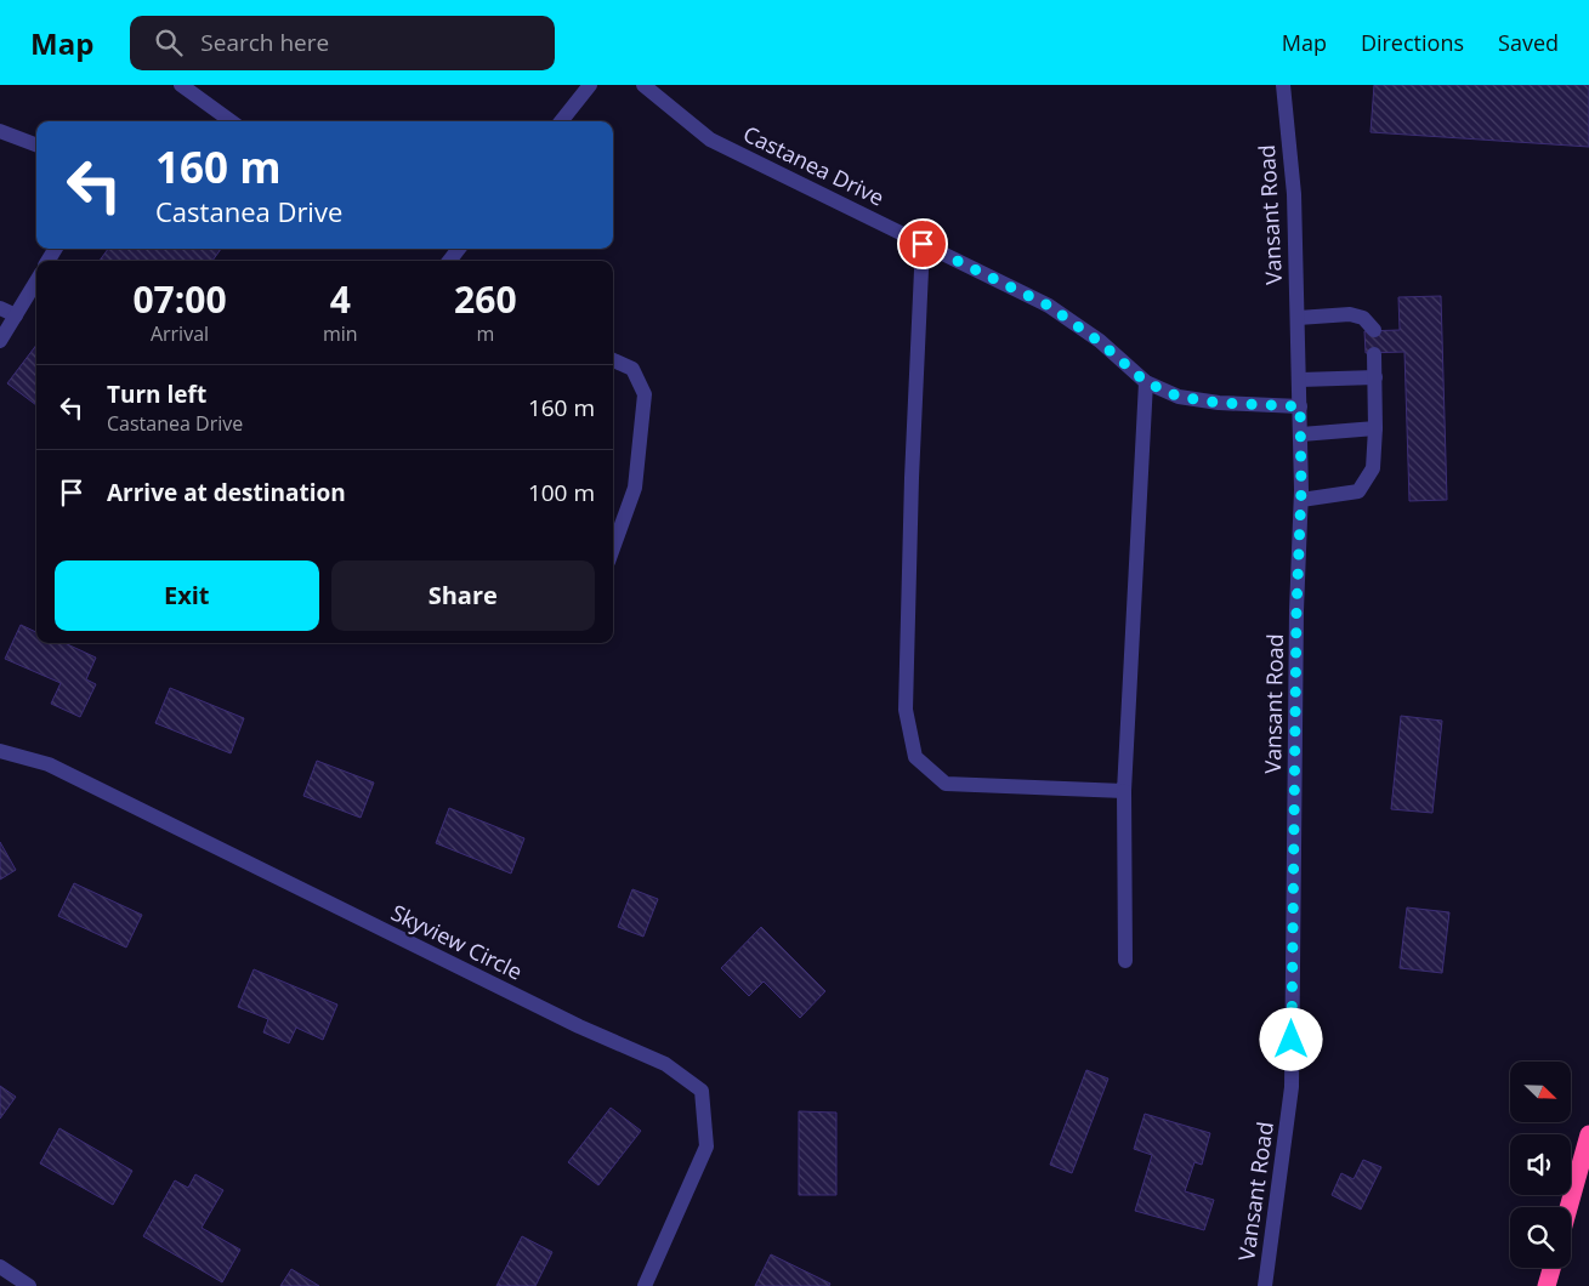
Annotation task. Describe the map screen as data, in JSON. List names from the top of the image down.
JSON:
{
  "streets": {
    "street": ["Castanea Drive", "Vansant Road", "Skyview Circle"]
  },
  "crossings": [
    ["Castanea Drive", "Vansant Road"]
  ],
  "north": "bottom right",
  "page": {
    "header": "Map",
    "search": "Search here",
    "nav": ["Map", "Directions", "Saved"],
    "turn": ["160 m", "Castanea Drive"],
    "eta": [
      "07:00",
      "Arrival",
      "4",
      "min",
      "260",
      "m"
    ],
    "list": [
      {
        "name": "Turn left",
        "note": "Castanea Drive",
        "value": "160 m"
      },
      {
        "name": "Arrive at destination",
        "value": "100 m"
      }
    ],
    "buttons": ["Exit", "Share"]
  }
}
